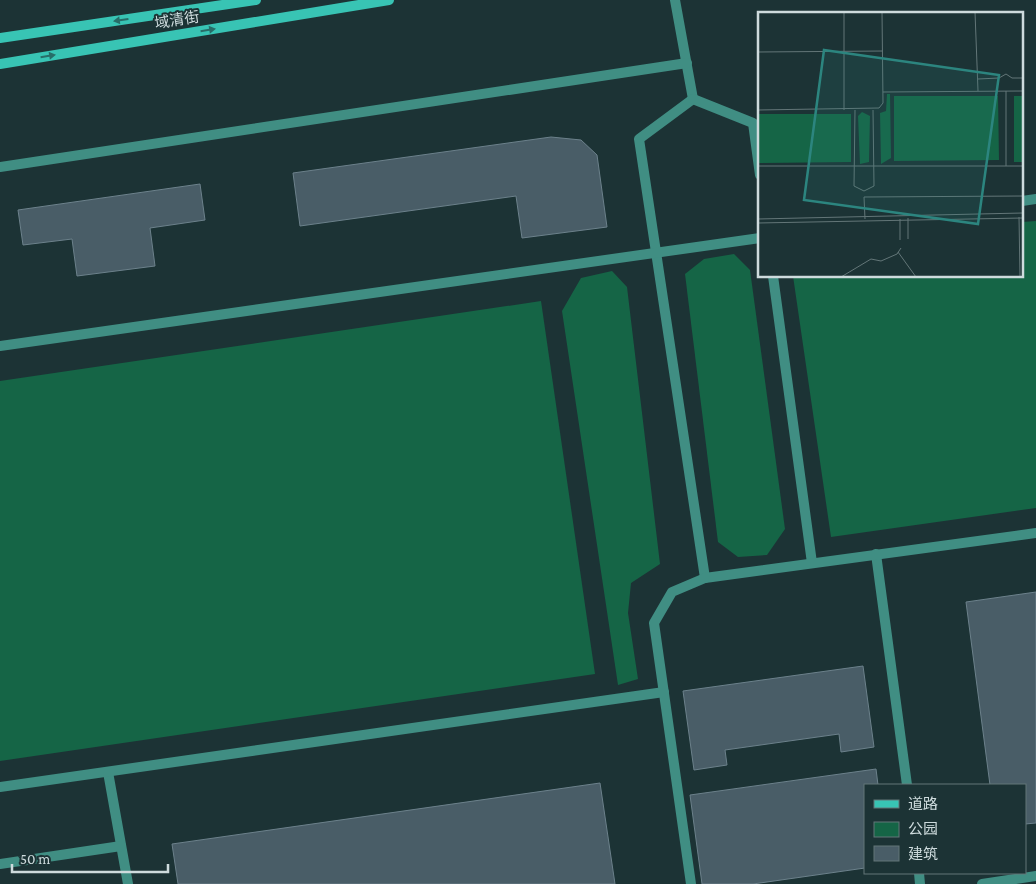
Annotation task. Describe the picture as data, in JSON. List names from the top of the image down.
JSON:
{
  "streets": {
    "street": ["域清街"]
  },
  "legend": ["道路", "公园", "建筑"],
  "scale_bar": "50 m"
}
